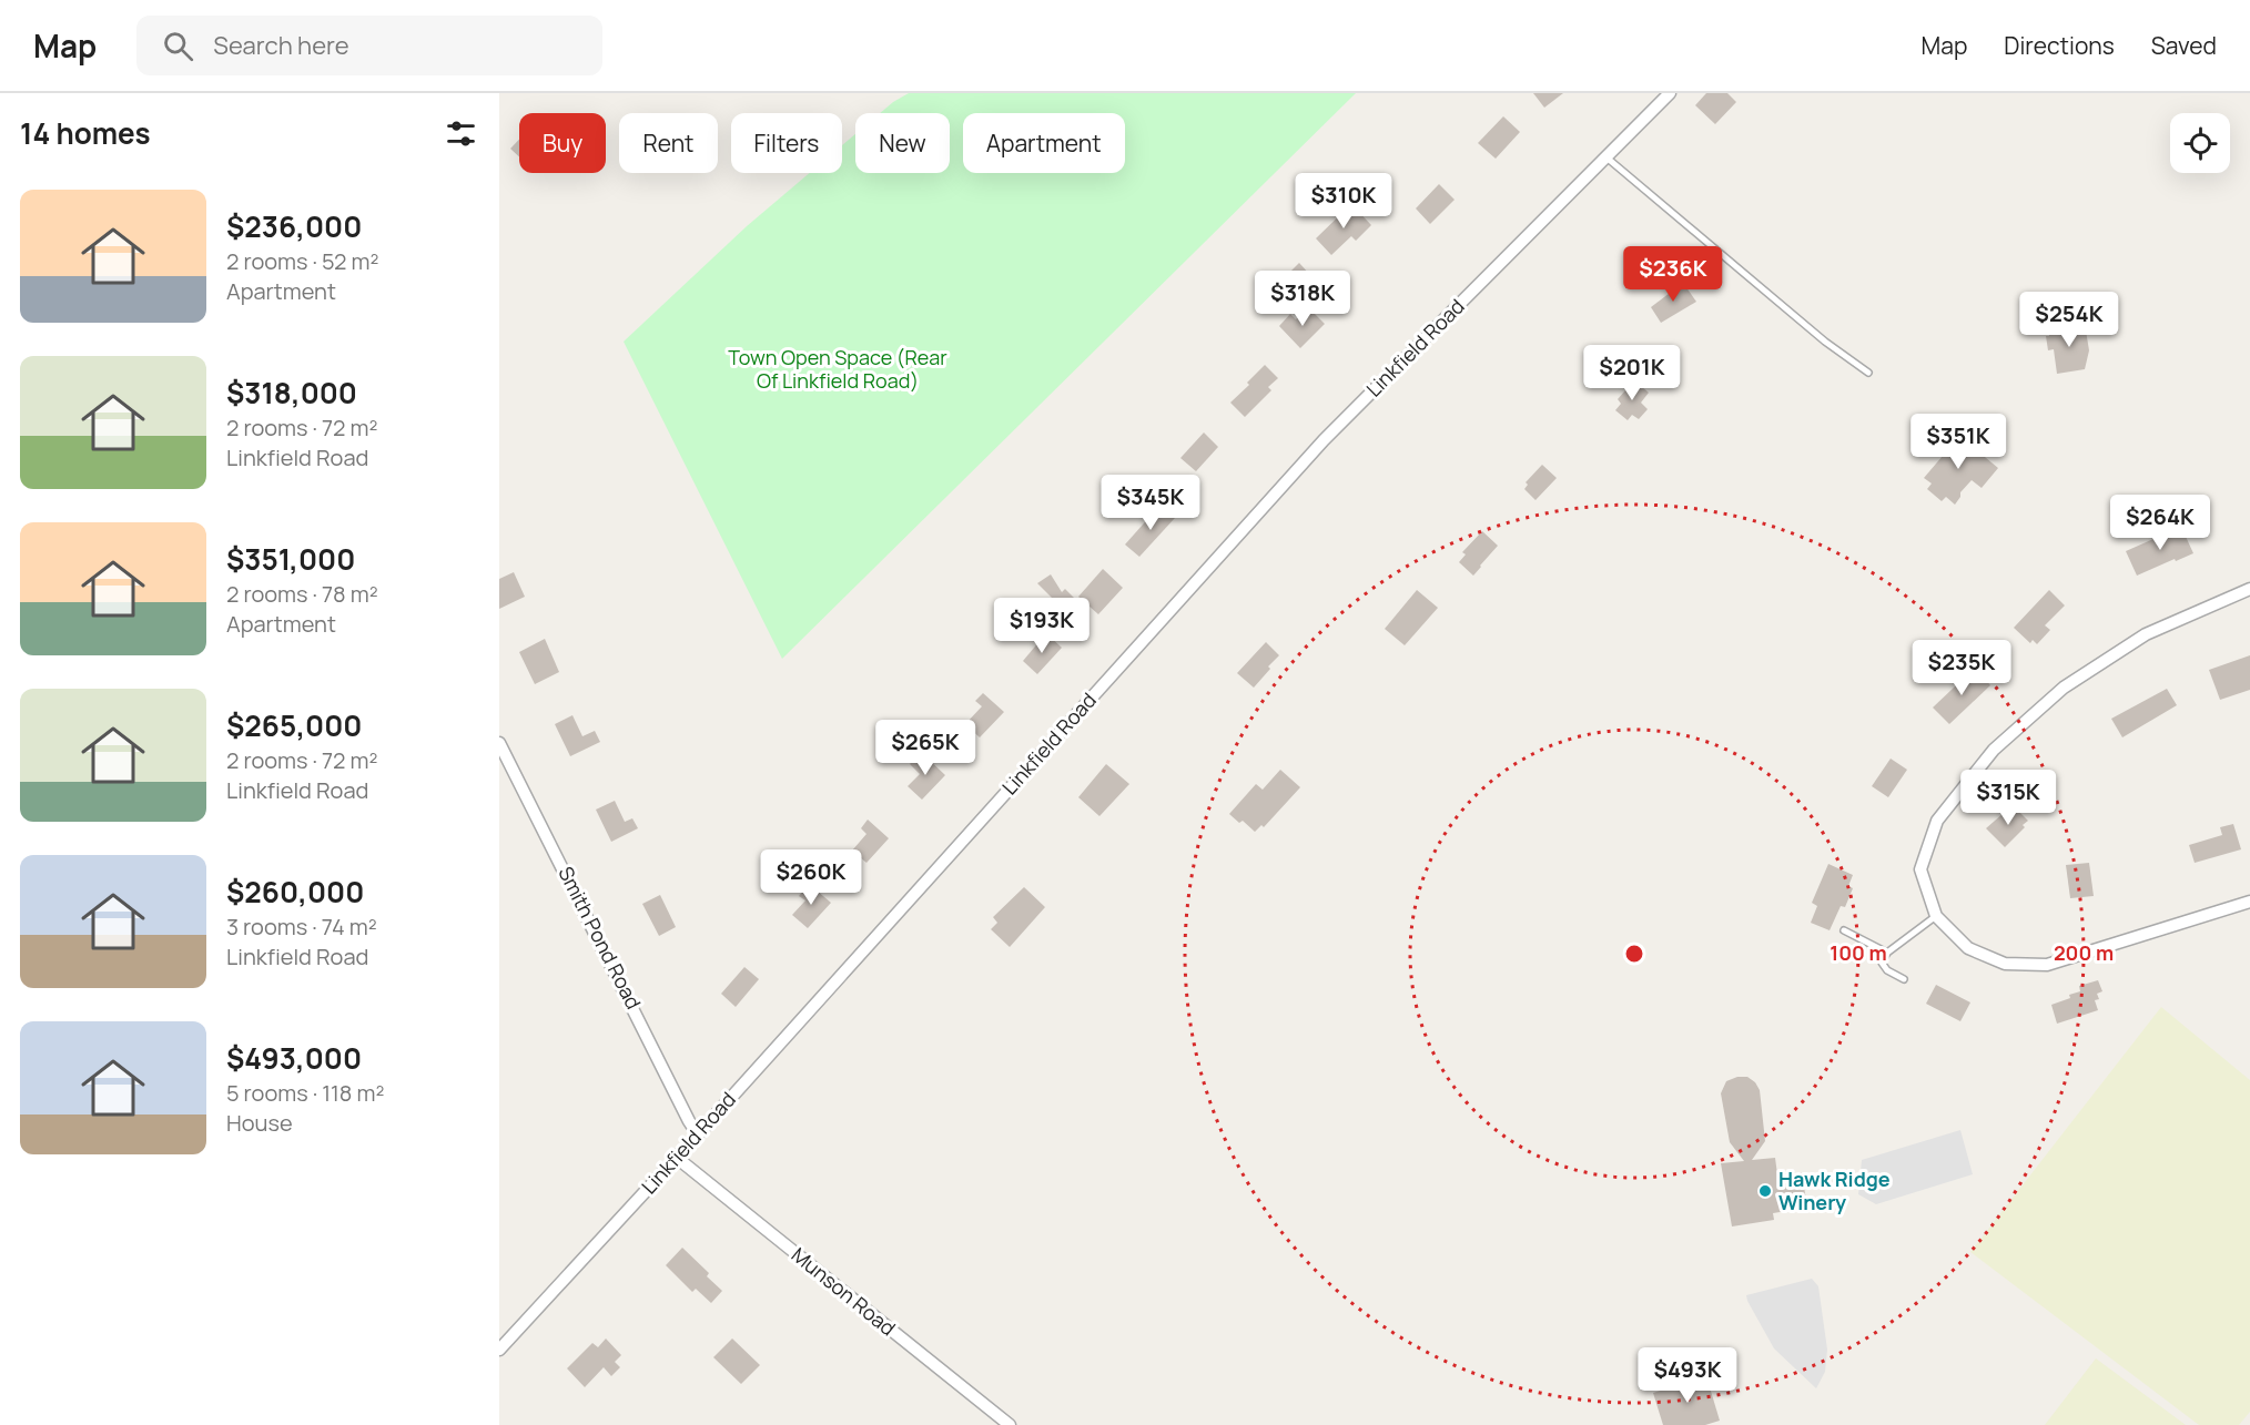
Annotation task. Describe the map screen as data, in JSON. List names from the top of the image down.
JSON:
{
  "streets": {
    "street": ["Linkfield Road", "Smith Pond Road", "Munson Road"]
  },
  "crossings": [
    ["Linkfield Road", "Smith Pond Road"],
    ["Linkfield Road", "Munson Road"]
  ],
  "parks": ["Town Open Space (Rear Of Linkfield Road)"],
  "places": ["Hawk Ridge Winery"],
  "page": {
    "header": "Map",
    "search": "Search here",
    "nav": ["Map", "Directions", "Saved"],
    "heading": "14 homes",
    "chip": [
      "Buy",
      "Rent",
      "Filters",
      "New",
      "Apartment"
    ],
    "list": [
      {
        "name": "$236,000",
        "note": "2 rooms · 52 m² · Apartment"
      },
      {
        "name": "$318,000",
        "note": "2 rooms · 72 m² · Linkfield Road"
      },
      {
        "name": "$351,000",
        "note": "2 rooms · 78 m² · Apartment"
      },
      {
        "name": "$265,000",
        "note": "2 rooms · 72 m² · Linkfield Road"
      },
      {
        "name": "$260,000",
        "note": "3 rooms · 74 m² · Linkfield Road"
      },
      {
        "name": "$493,000",
        "note": "5 rooms · 118 m² · House"
      }
    ],
    "price": [
      "$310K",
      "$236K",
      "$318K",
      "$254K",
      "$201K",
      "$351K",
      "$345K",
      "$264K",
      "$193K",
      "$235K",
      "$265K",
      "$315K",
      "$260K",
      "$493K"
    ]
  },
  "rings": ["100 m", "200 m"]
}
